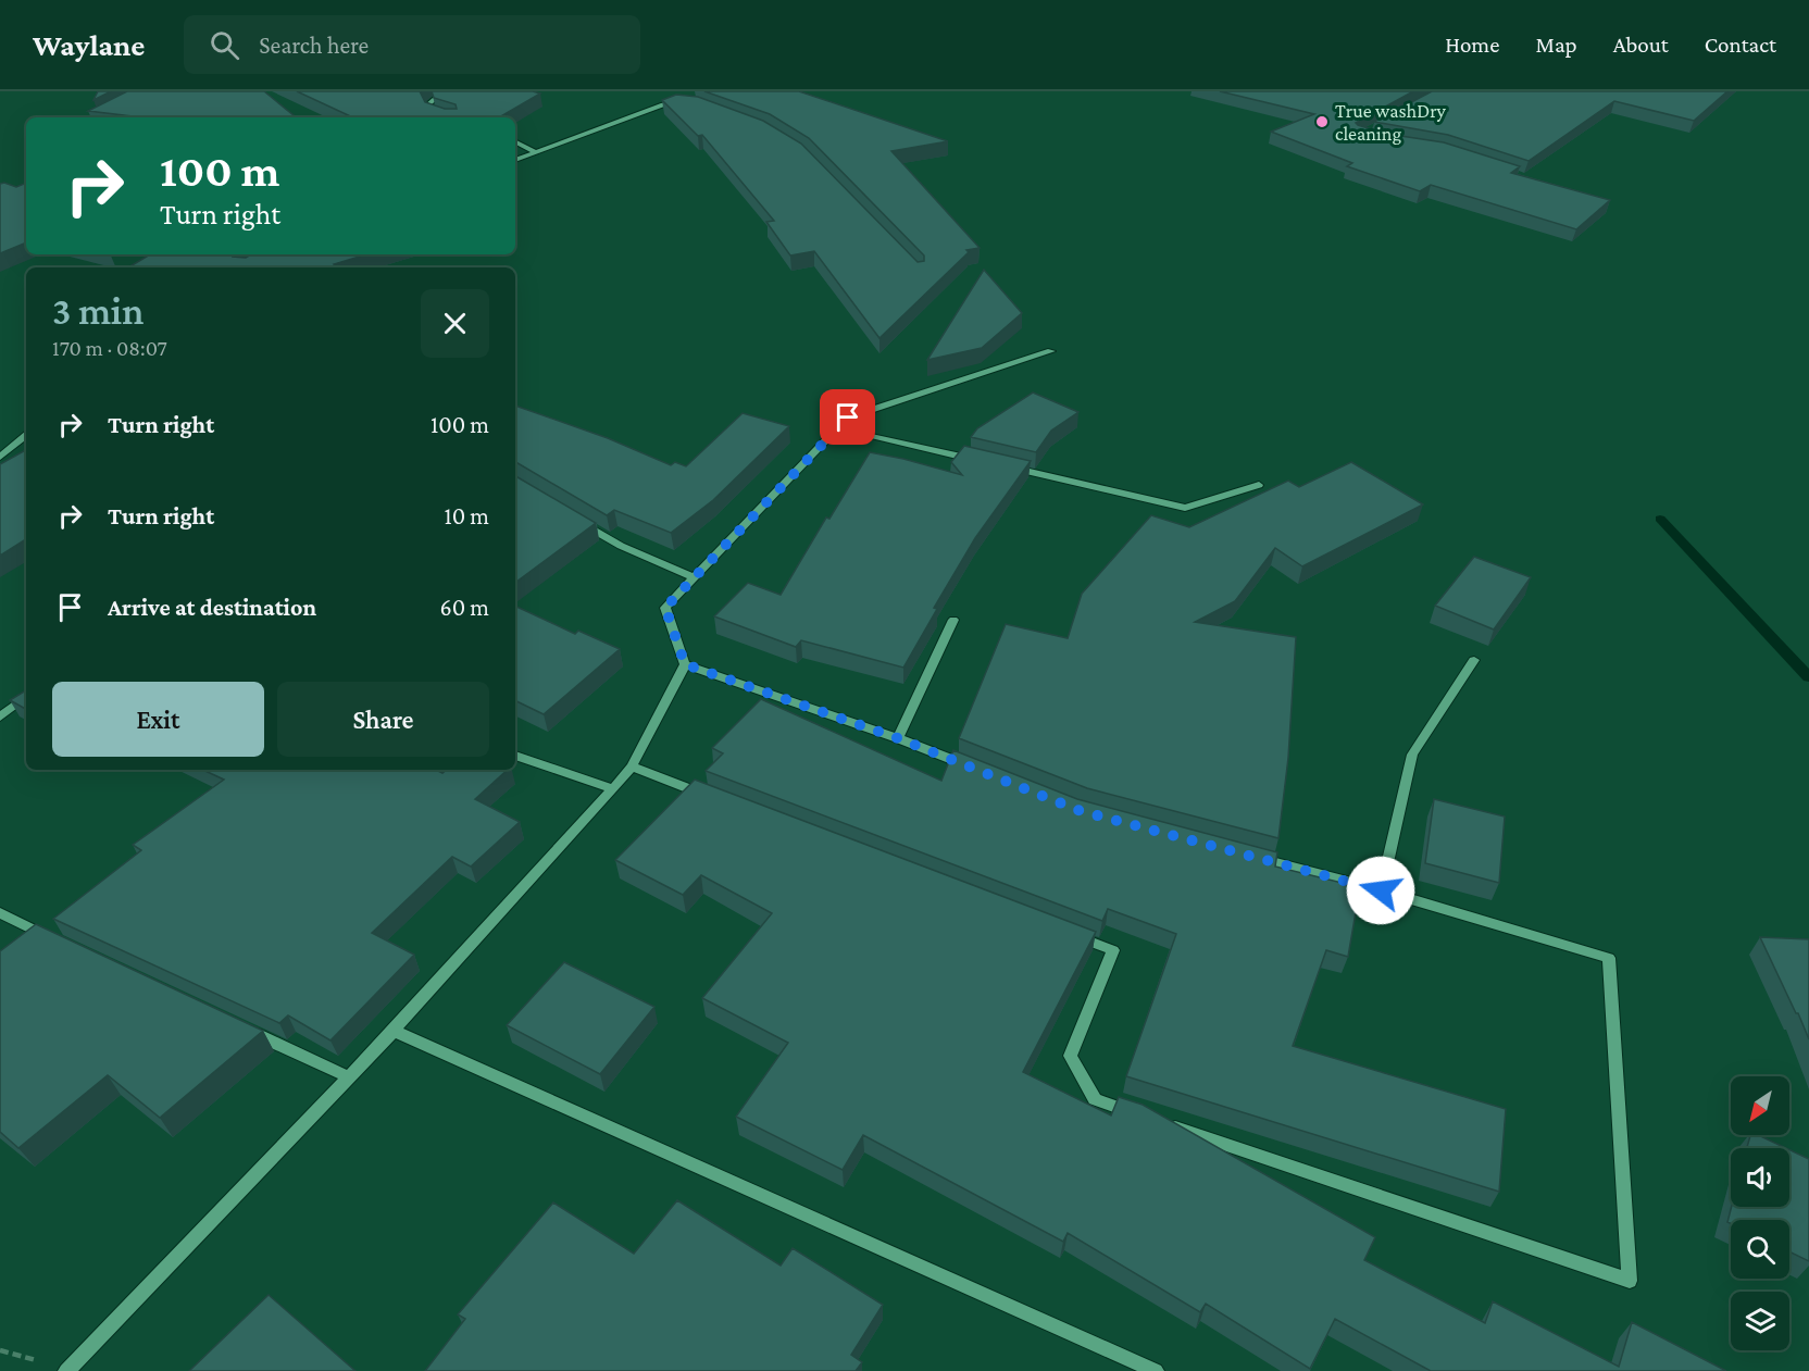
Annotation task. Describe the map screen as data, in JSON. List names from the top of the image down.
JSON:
{
  "places": ["True washDry cleaning"],
  "north": "bottom left",
  "page": {
    "header": "Waylane",
    "search": "Search here",
    "nav": [
      "Home",
      "Map",
      "About",
      "Contact"
    ],
    "turn": ["100 m", "Turn right"],
    "heading": ["3 min", "170 m · 08:07"],
    "list": [
      {
        "name": "Turn right",
        "value": "100 m"
      },
      {
        "name": "Turn right",
        "value": "10 m"
      },
      {
        "name": "Arrive at destination",
        "value": "60 m"
      }
    ],
    "buttons": ["Exit", "Share"]
  }
}
